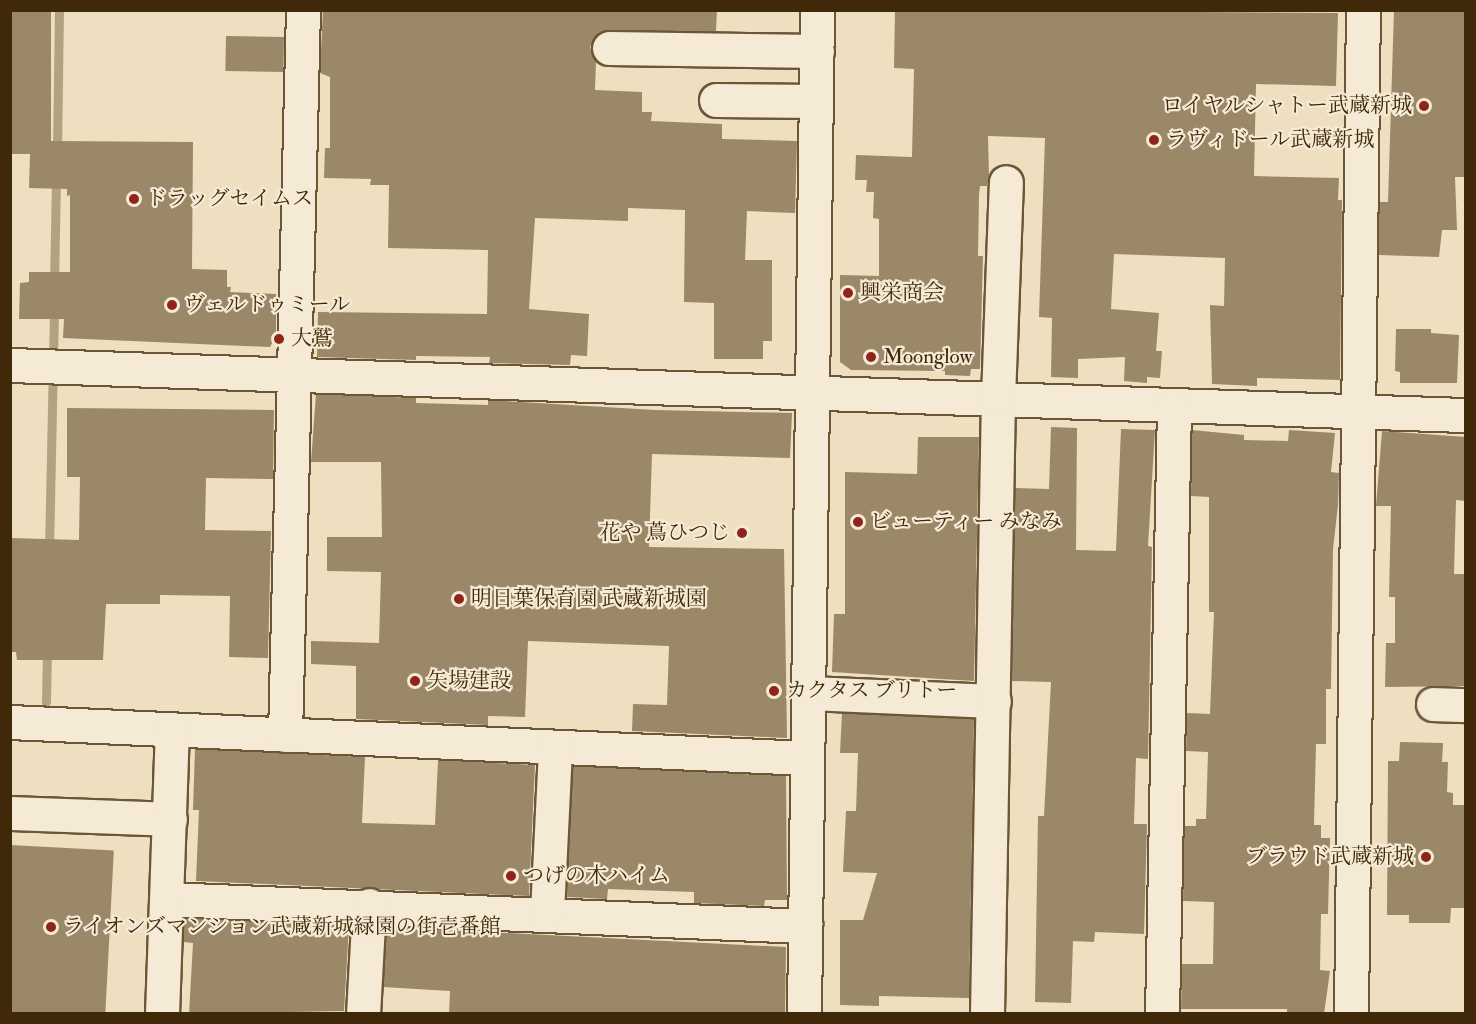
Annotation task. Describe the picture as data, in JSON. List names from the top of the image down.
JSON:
{
  "places": [
    "ロイヤルシャトー武蔵新城",
    "ラヴィドール武蔵新城",
    "ドラッグセイムス",
    "興栄商会",
    "ヴェルドゥミール",
    "大鷲",
    "Moonglow",
    "ビューティー みなみ",
    "花や 蔦ひつじ",
    "明日葉保育園 武蔵新城園",
    "矢場建設",
    "カクタス ブリトー",
    "ブラウド武蔵新城",
    "つげの木ハイム",
    "ライオンズマンション武蔵新城緑園の街壱番館"
  ]
}
